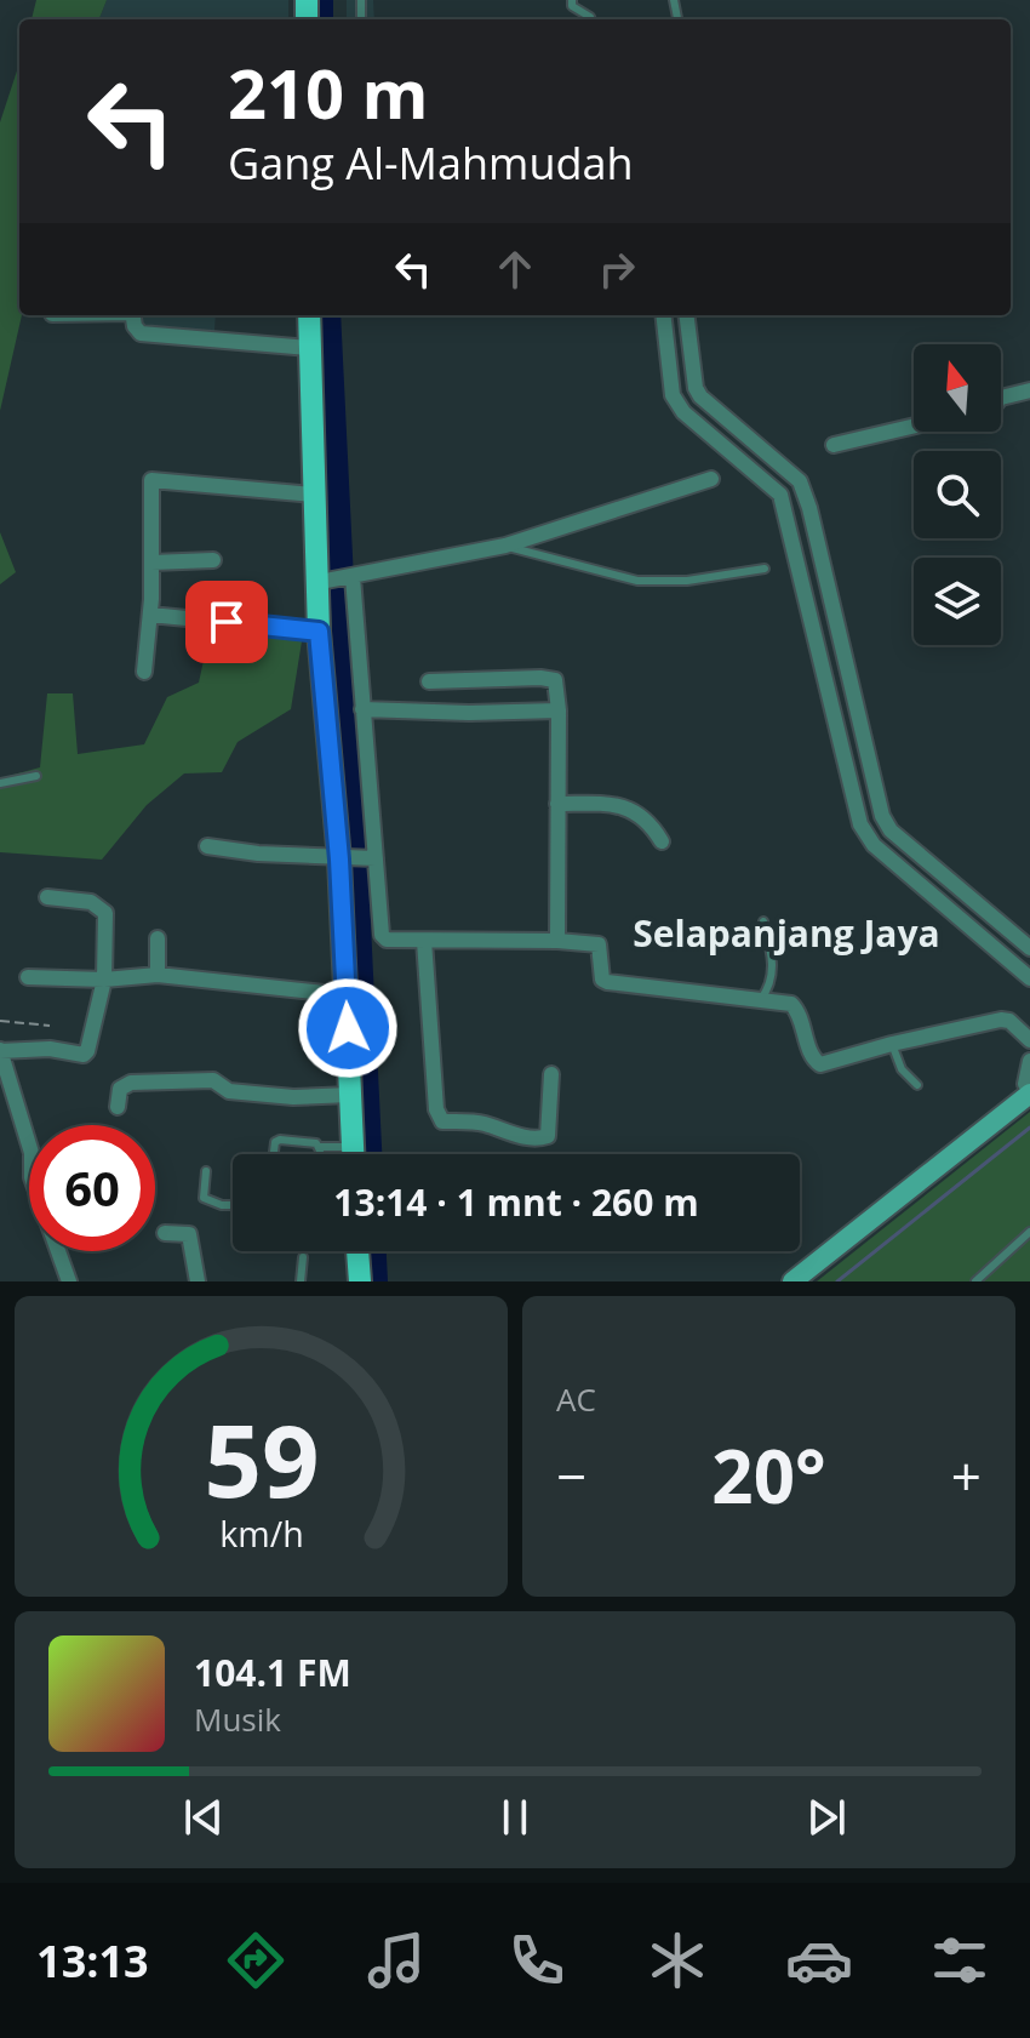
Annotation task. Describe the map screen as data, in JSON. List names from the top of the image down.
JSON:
{
  "districts": ["Selapanjang Jaya"],
  "north": "top",
  "page": {
    "turn": ["210 m", "Gang Al-Mahmudah"],
    "limit": "60",
    "trip": "13:14 · 1 mnt · 260 m",
    "tile": "AC",
    "heat": ["−", "20°", "+"],
    "song": ["104.1 FM", "Musik"],
    "tabs": "13:13",
    "gauge": ["59", "km/h"]
  }
}
